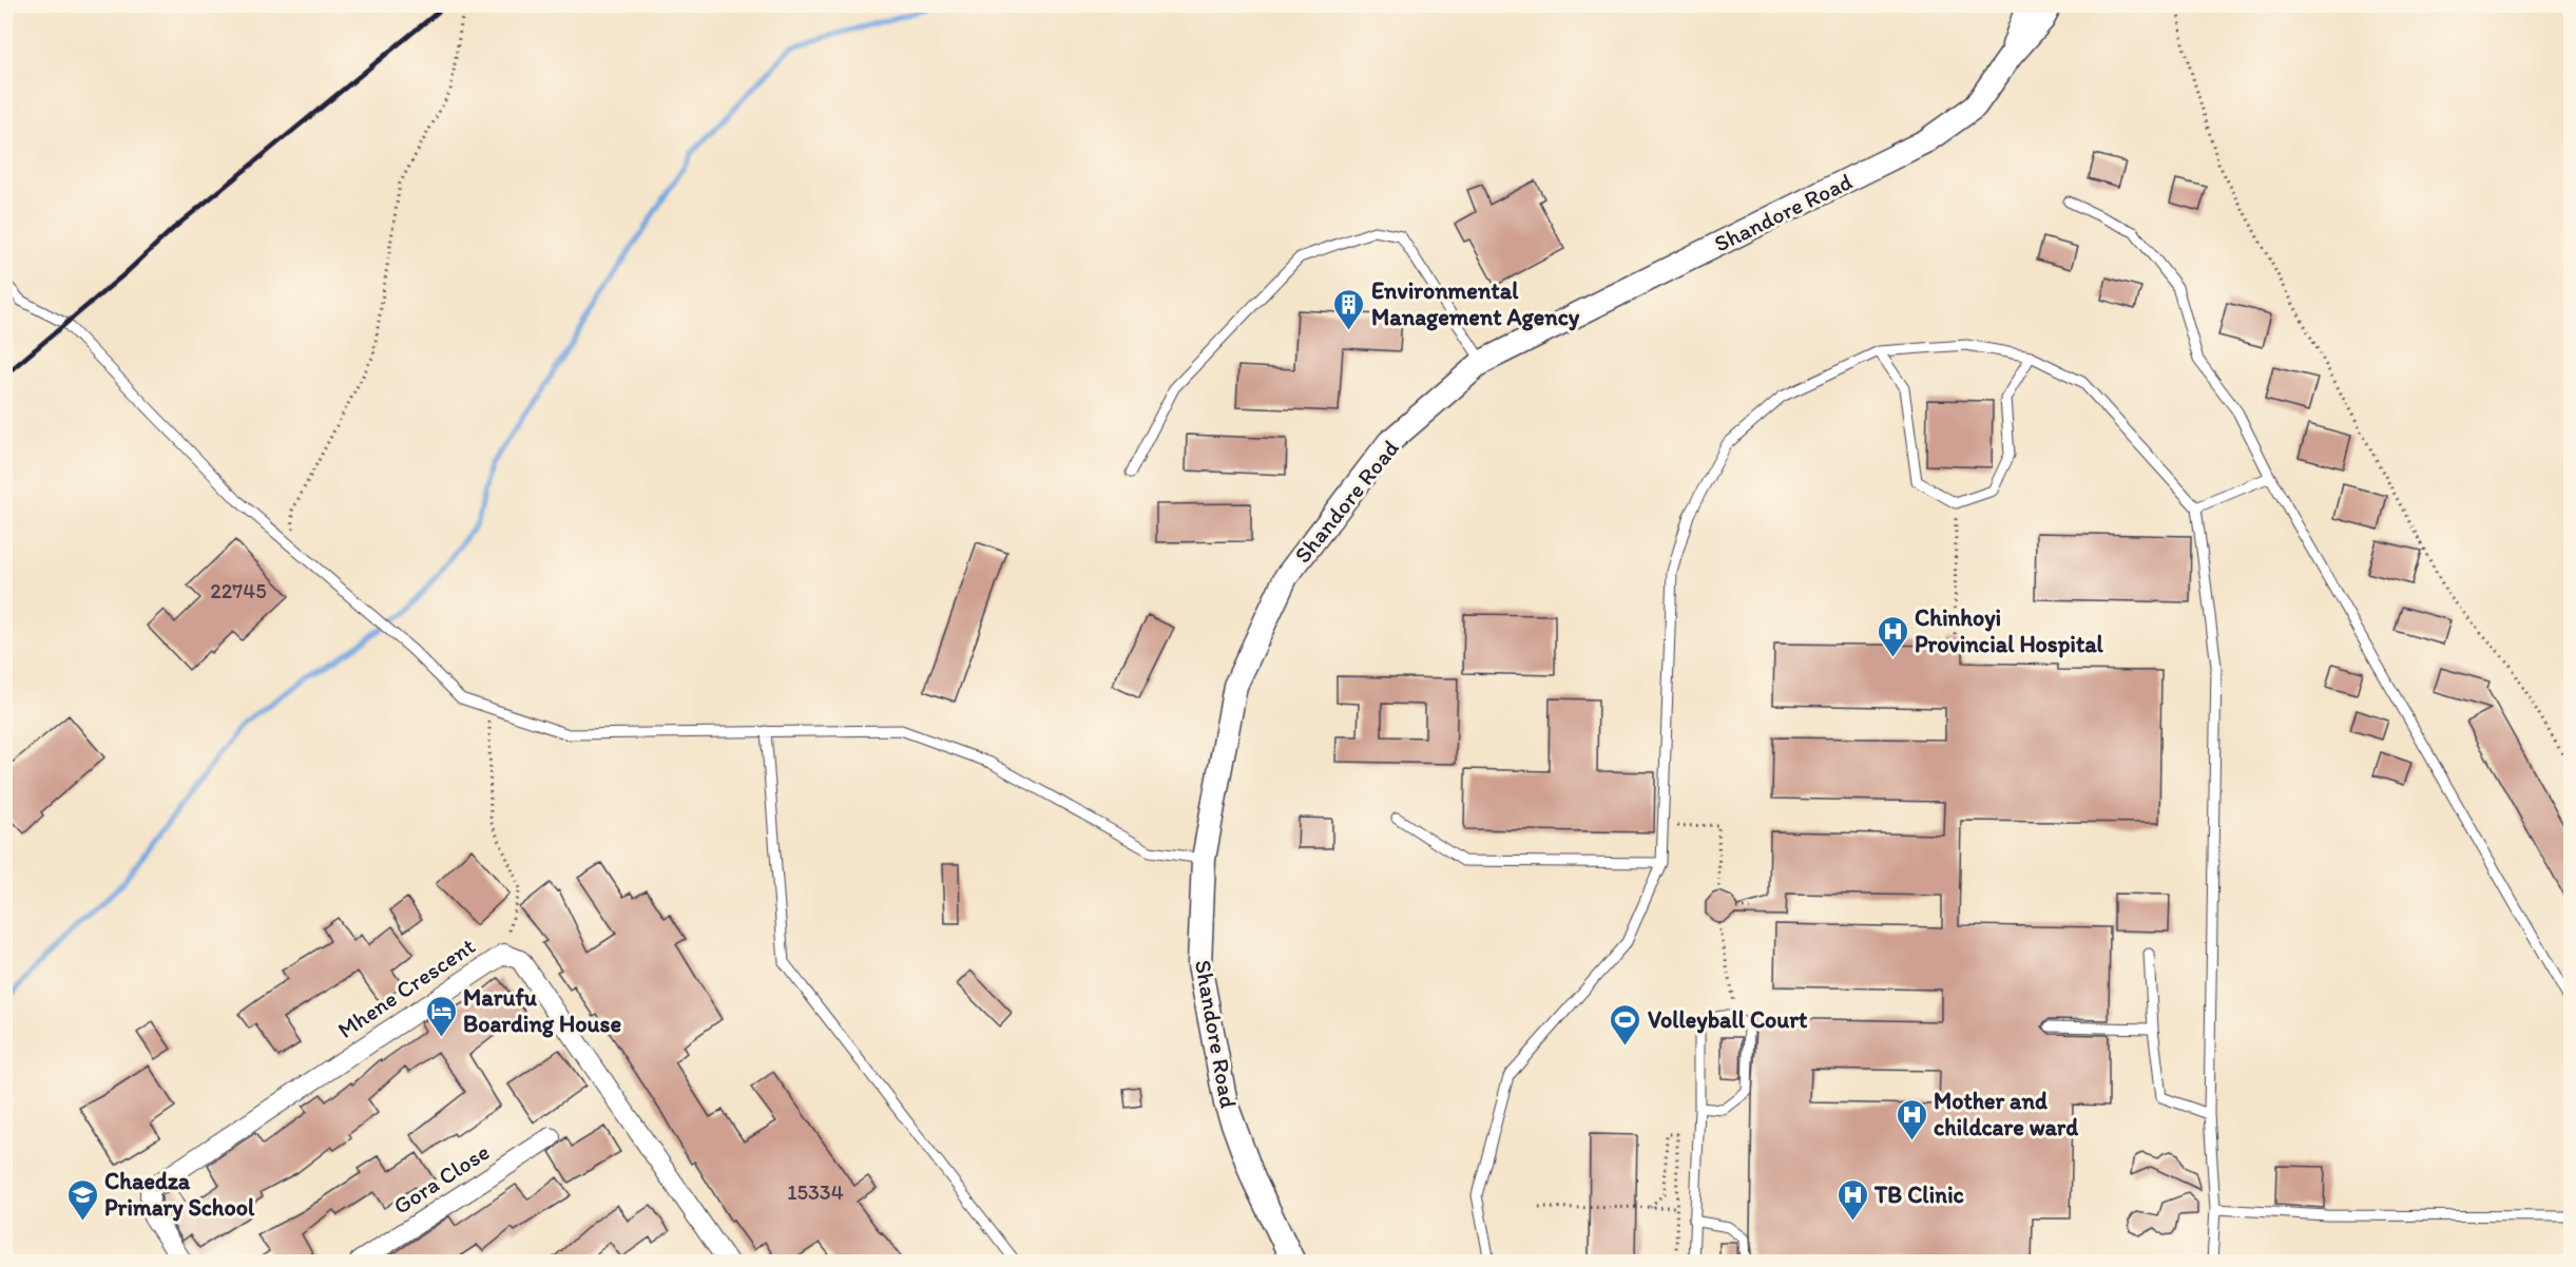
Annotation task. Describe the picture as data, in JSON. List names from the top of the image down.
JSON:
{
  "streets": {
    "street": ["Shandore Road", "Mhene Crescent", "Gora Close"]
  },
  "places": {
    "building": ["Environmental Management Agency"],
    "hospital": ["Chinhoyi Provincial Hospital", "Mother and childcare ward", "TB Clinic"],
    "hotel": ["Marufu Boarding House"],
    "sports": ["Volleyball Court"],
    "school or university": ["Chaedza Primary School"]
  },
  "house_numbers": ["22745", "15334"]
}
